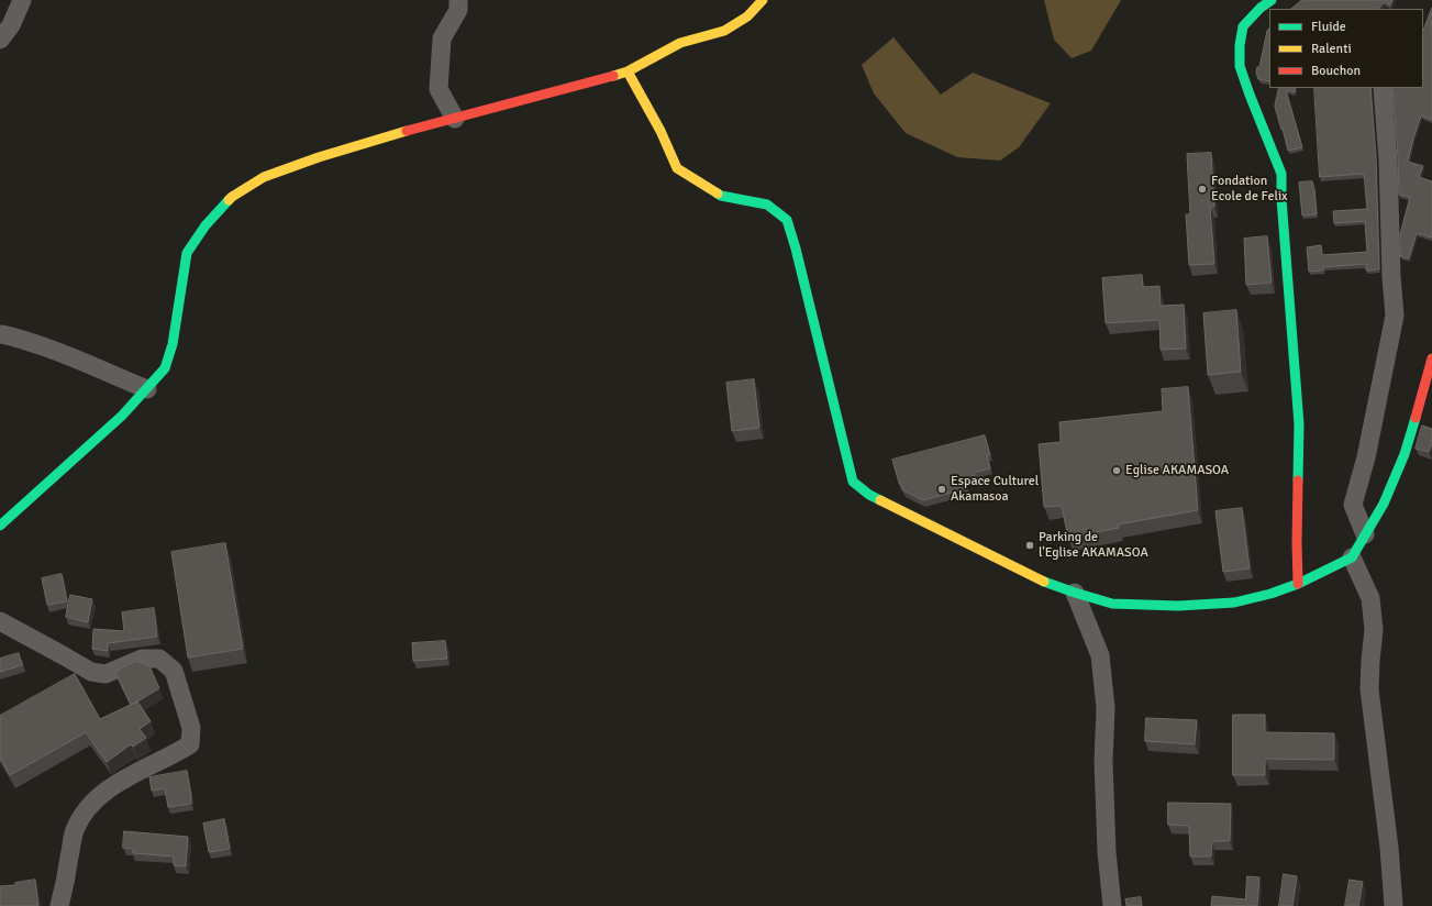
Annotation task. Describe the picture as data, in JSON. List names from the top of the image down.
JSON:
{
  "places": [
    "Fondation Ecole de Felix",
    "Eglise AKAMASOA",
    "Espace Culturel Akamasoa",
    "Parking de l'Eglise AKAMASOA"
  ],
  "legend": ["Fluide", "Ralenti", "Bouchon"]
}
